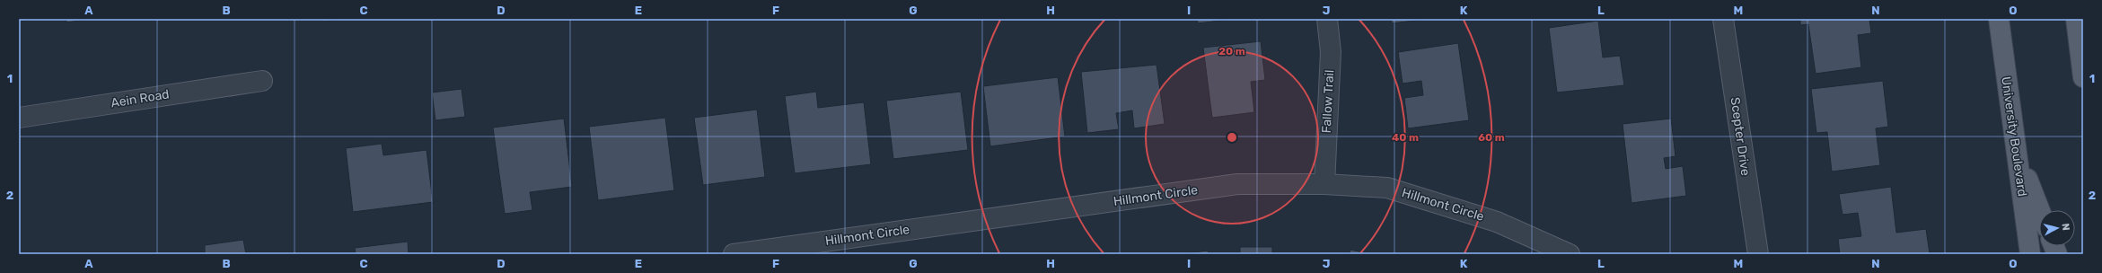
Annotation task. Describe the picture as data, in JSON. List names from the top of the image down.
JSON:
{
  "streets": {
    "main road": ["University Boulevard"],
    "street": [
      "Aein Road",
      "Fallow Trail",
      "Scepter Drive",
      "Hillmont Circle"
    ]
  },
  "crossings": [
    ["Fallow Trail", "Hillmont Circle"]
  ],
  "north": "right",
  "grid": {
    "columns": [
      "A",
      "B",
      "C",
      "D",
      "E",
      "F",
      "G",
      "H",
      "I",
      "J",
      "K",
      "L",
      "M",
      "N",
      "O"
    ],
    "rows": ["1", "2"]
  },
  "rings": ["20 m", "40 m", "60 m"]
}
